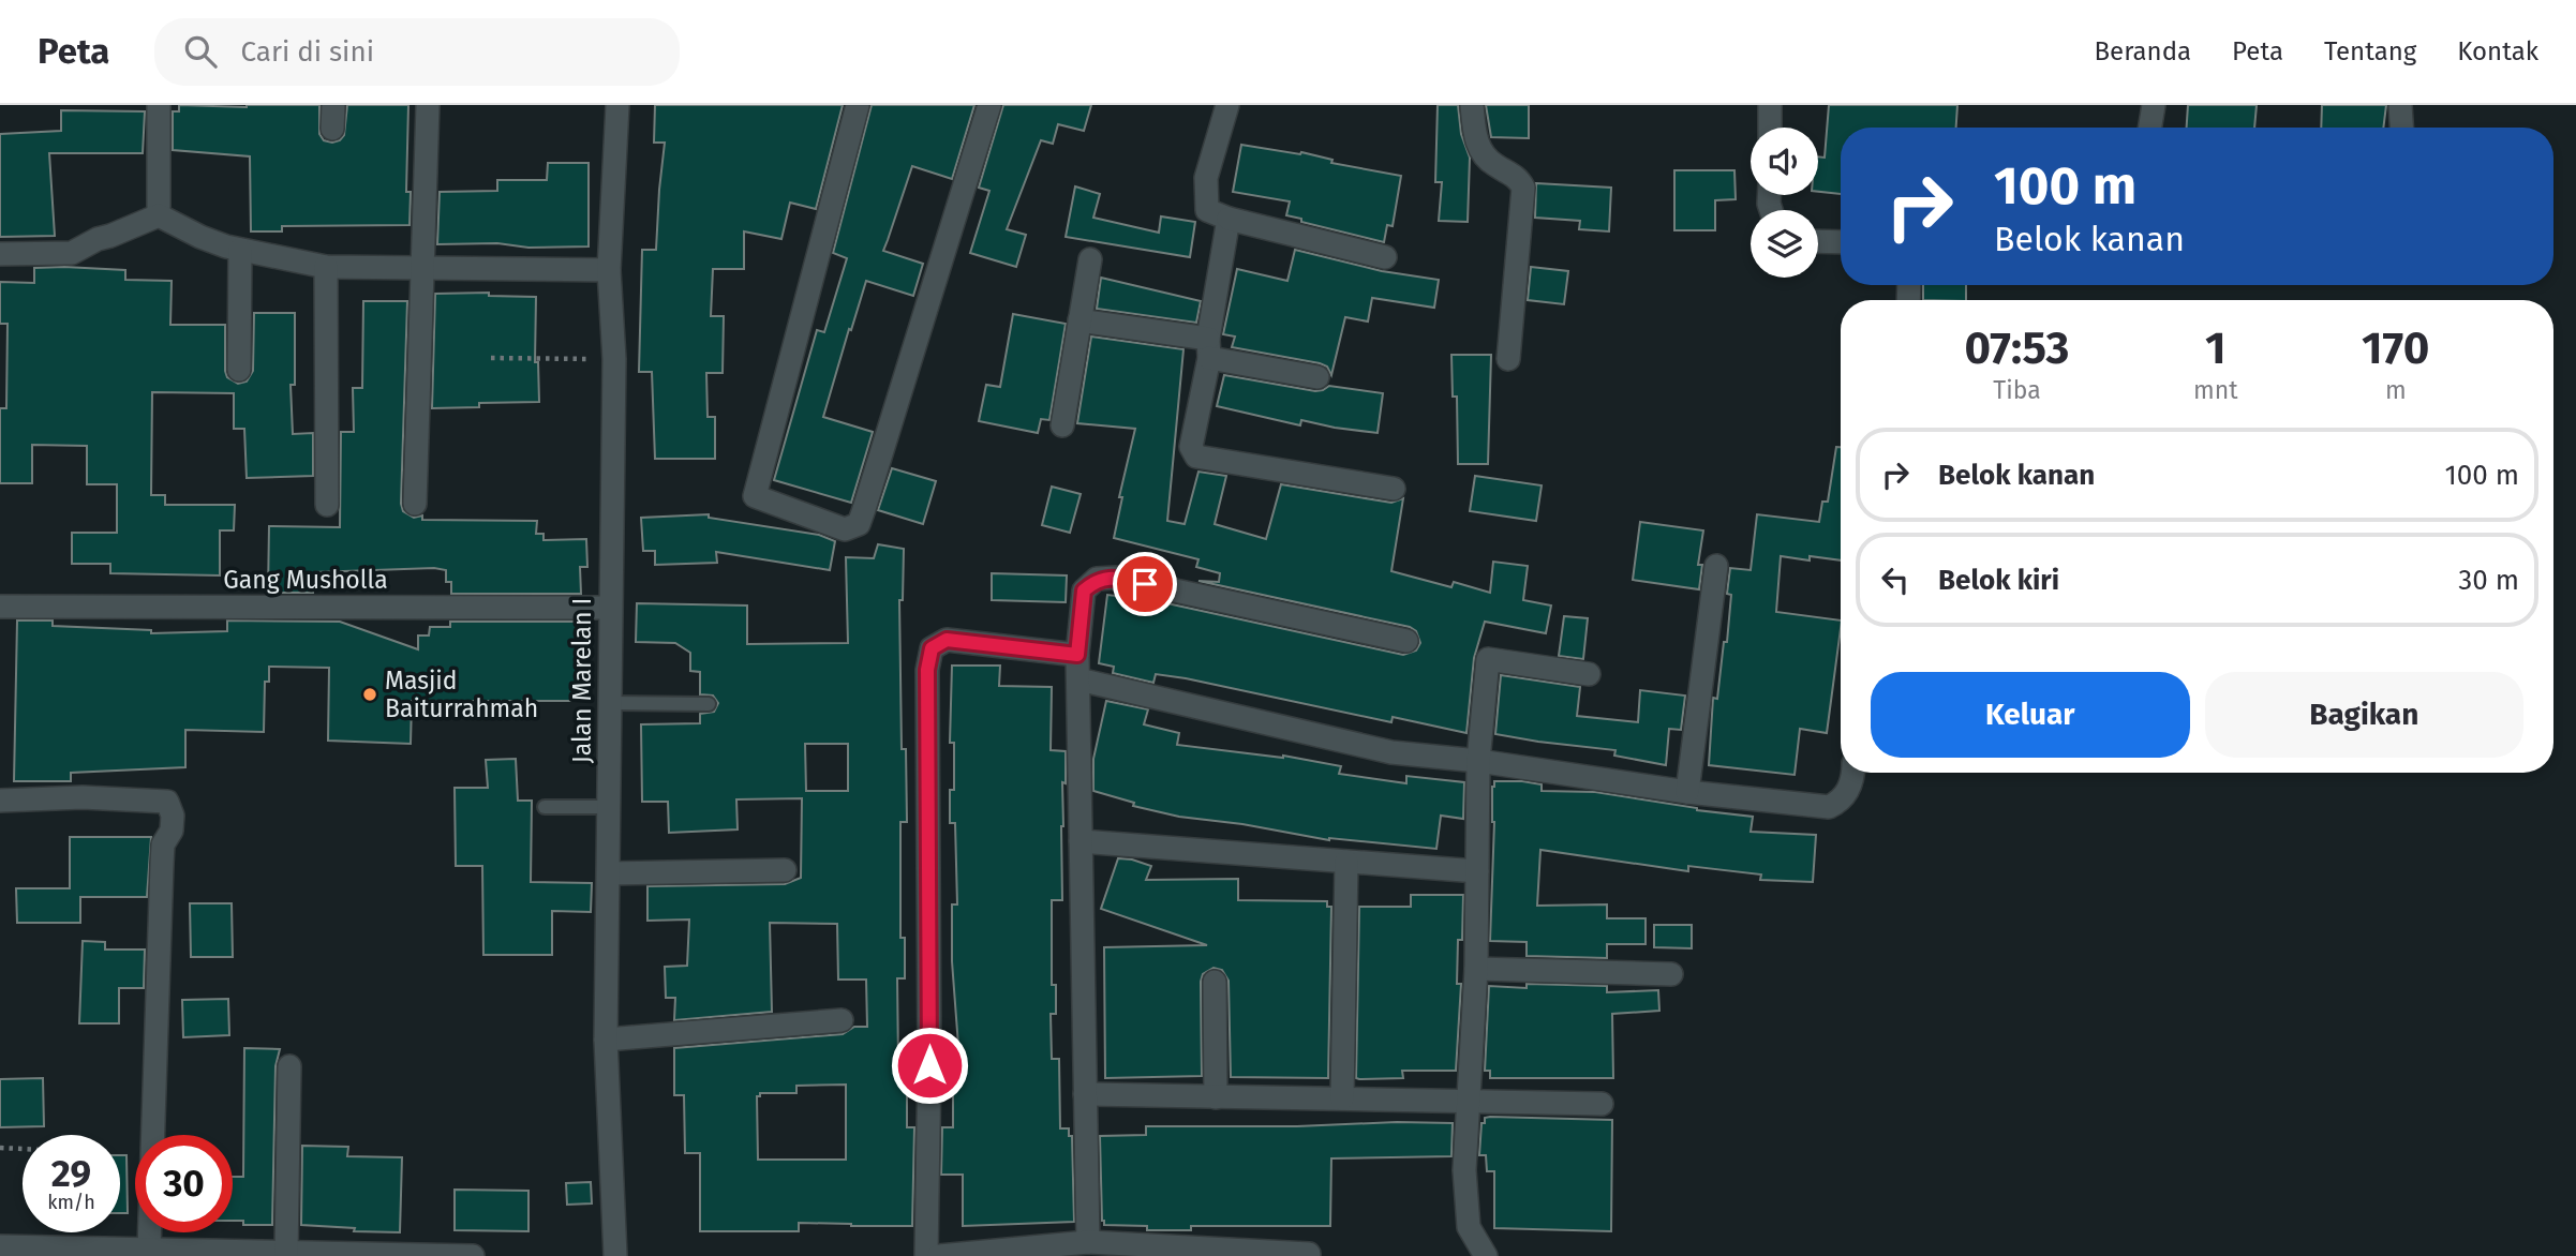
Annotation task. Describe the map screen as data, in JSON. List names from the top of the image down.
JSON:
{
  "streets": {
    "street": ["Gang Musholla", "Jalan Marelan I"]
  },
  "crossings": [
    ["Gang Musholla", "Jalan Marelan I"]
  ],
  "places": ["Masjid Baiturrahmah"],
  "page": {
    "header": "Peta",
    "search": "Cari di sini",
    "nav": [
      "Beranda",
      "Peta",
      "Tentang",
      "Kontak"
    ],
    "turn": ["100 m", "Belok kanan"],
    "eta": [
      "07:53",
      "Tiba",
      "1",
      "mnt",
      "170",
      "m"
    ],
    "list": [
      {
        "name": "Belok kanan",
        "value": "100 m"
      },
      {
        "name": "Belok kiri",
        "value": "30 m"
      }
    ],
    "buttons": ["Keluar", "Bagikan"],
    "speed": "29 km/h",
    "limit": "30"
  }
}
